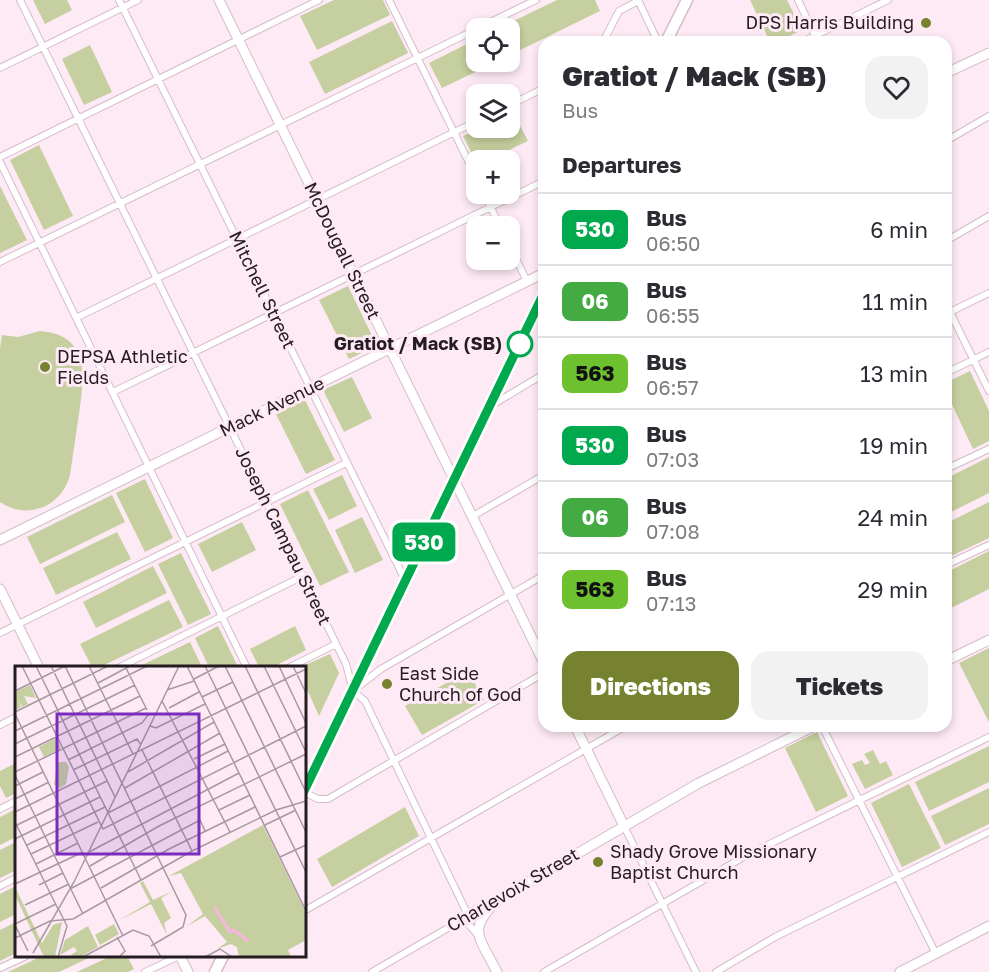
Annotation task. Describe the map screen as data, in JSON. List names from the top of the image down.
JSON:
{
  "streets": {
    "street": [
      "McDougall Street",
      "Mitchell Street",
      "Mack Avenue",
      "Joseph Campau Street",
      "Charlevoix Street"
    ]
  },
  "crossings": [
    ["McDougall Street", "Mack Avenue"],
    ["Mitchell Street", "Mack Avenue"],
    ["Mack Avenue", "Joseph Campau Street"],
    ["Joseph Campau Street", "Charlevoix Street"]
  ],
  "places": [
    "DPS Harris Building",
    "Gratiot / Mack (SB)",
    "DEPSA Athletic Fields",
    "East Side Church of God",
    "Shady Grove Missionary Baptist Church"
  ],
  "lines": ["bus line 530"],
  "page": {
    "on_map": "530",
    "map_buttons": ["+", "−"],
    "heading": [
      ["Gratiot / Mack (SB)", "Bus"],
      "Departures"
    ],
    "list": [
      {
        "mark": "530",
        "name": "Bus",
        "note": "06:50",
        "value": "6 min"
      },
      {
        "mark": "06",
        "name": "Bus",
        "note": "06:55",
        "value": "11 min"
      },
      {
        "mark": "563",
        "name": "Bus",
        "note": "06:57",
        "value": "13 min"
      },
      {
        "mark": "530",
        "name": "Bus",
        "note": "07:03",
        "value": "19 min"
      },
      {
        "mark": "06",
        "name": "Bus",
        "note": "07:08",
        "value": "24 min"
      },
      {
        "mark": "563",
        "name": "Bus",
        "note": "07:13",
        "value": "29 min"
      }
    ],
    "buttons": ["Directions", "Tickets"]
  }
}
